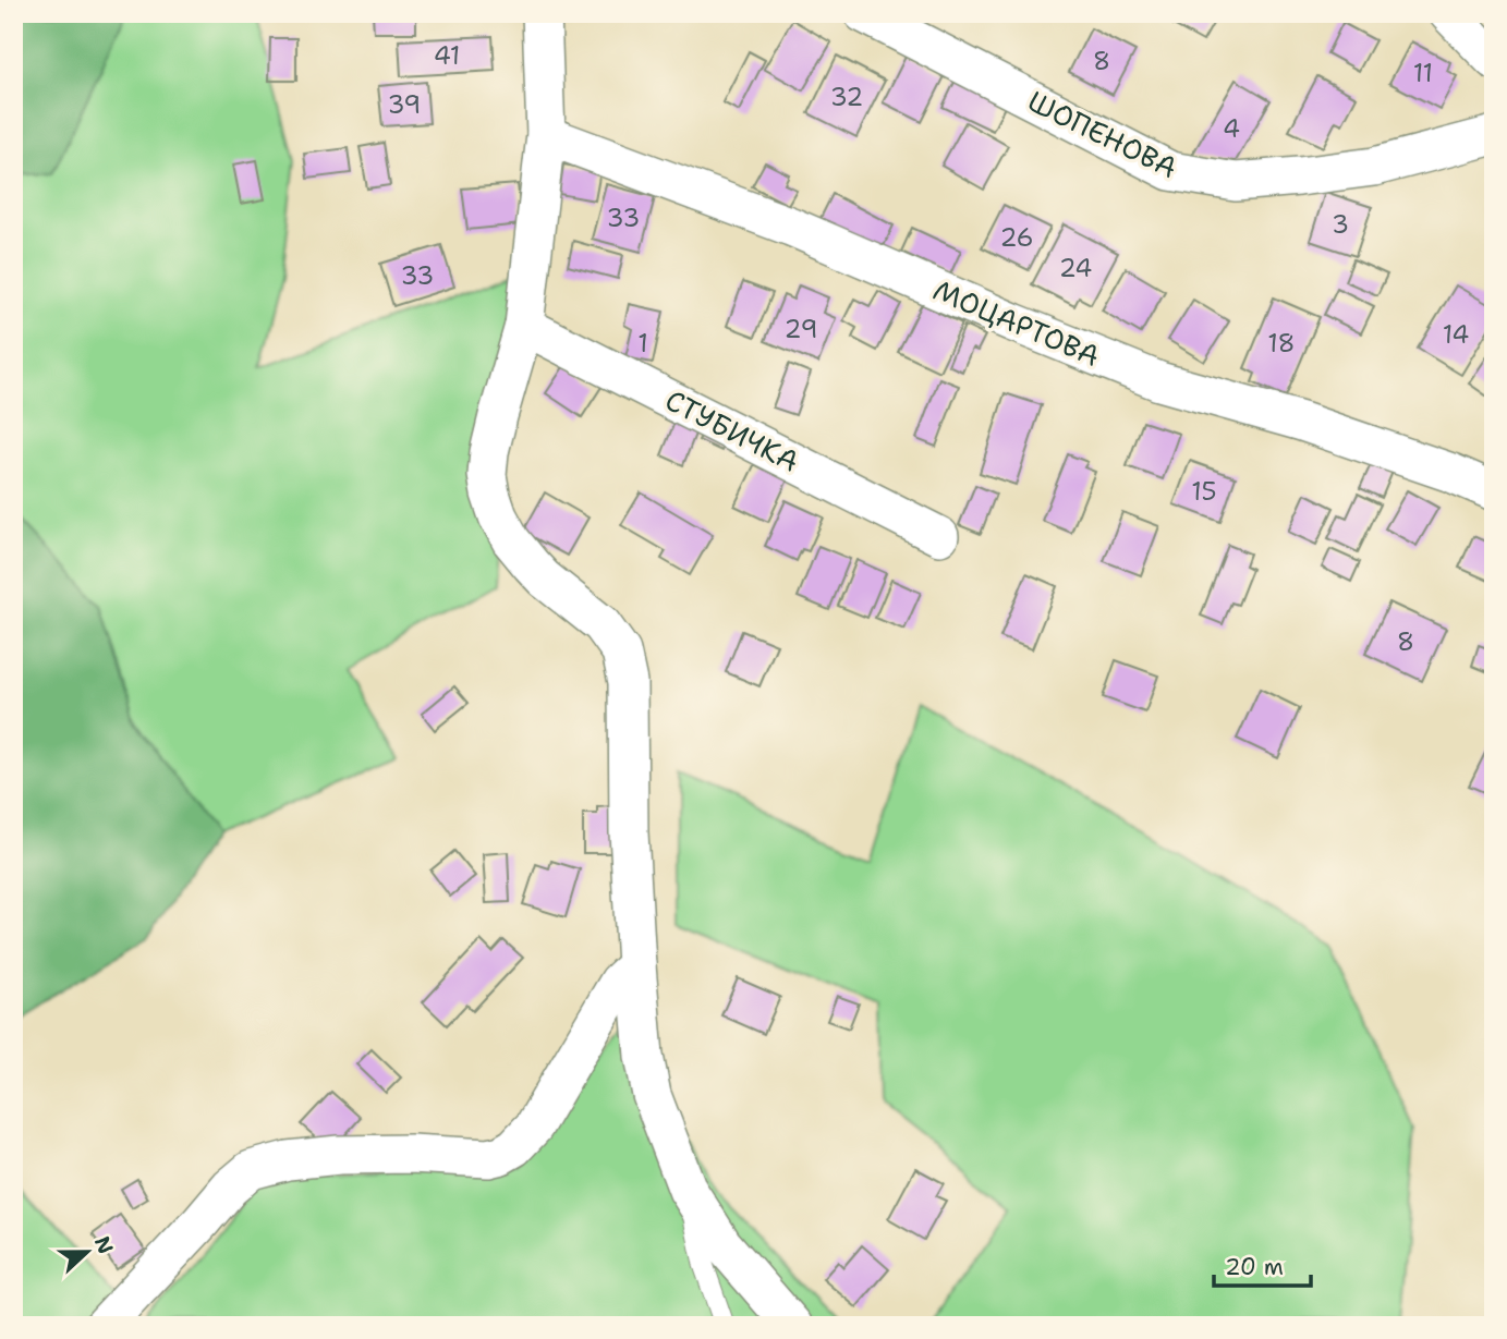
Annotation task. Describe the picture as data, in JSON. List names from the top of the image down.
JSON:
{
  "streets": {
    "street": ["ШОПЕНОВА", "МОЦАРТОВА", "СТУБИЧКА"]
  },
  "house_numbers": [
    "41",
    "8",
    "11",
    "32",
    "39",
    "4",
    "33",
    "3",
    "26",
    "24",
    "33",
    "29",
    "14",
    "1",
    "18",
    "15",
    "8"
  ],
  "scale_bar": "20 m",
  "north": "right"
}
